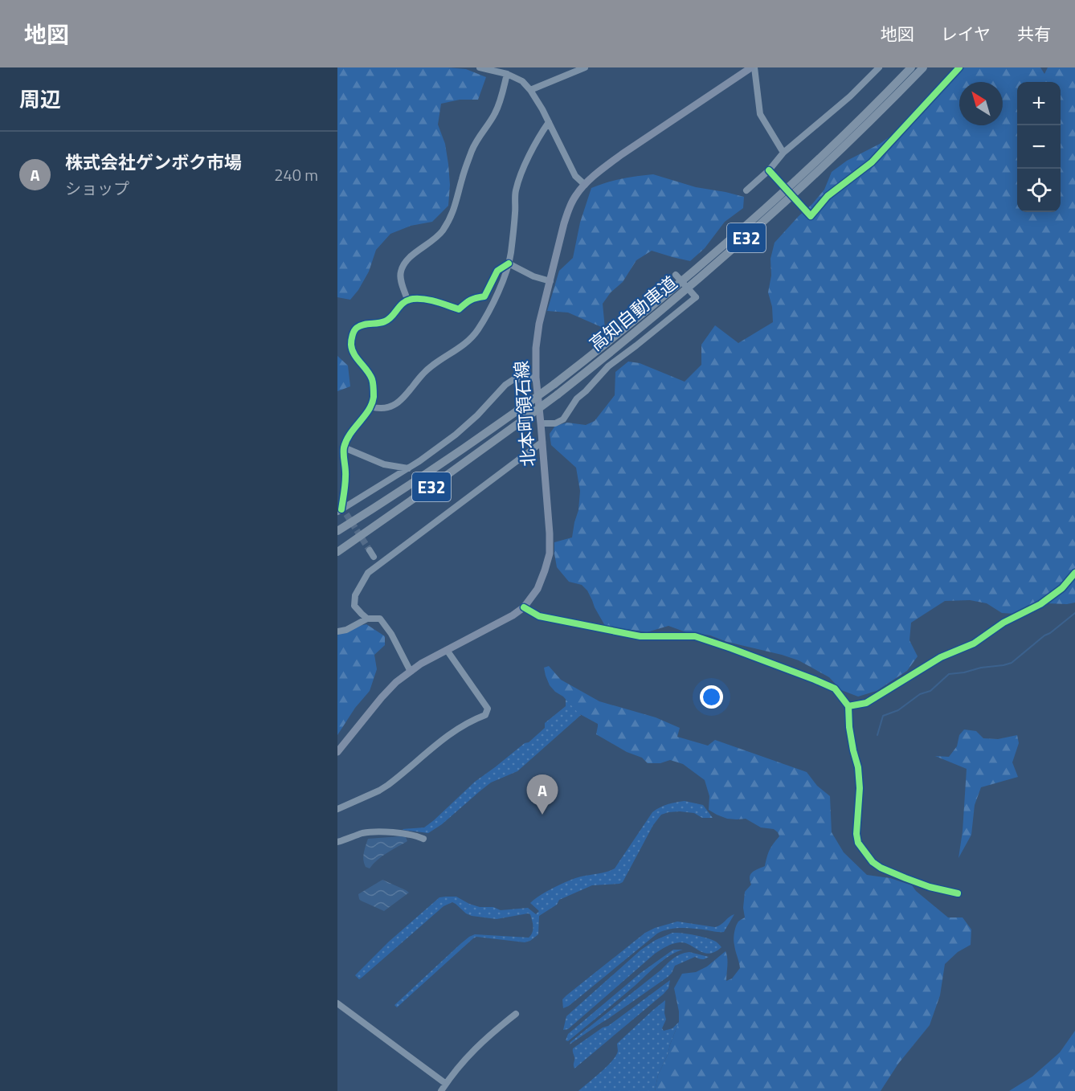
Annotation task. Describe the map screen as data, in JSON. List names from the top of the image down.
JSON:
{
  "streets": {
    "highway": ["E32", "高知自動車道"],
    "main road": ["北本町領石線"]
  },
  "north": "top left",
  "page": {
    "header": "地図",
    "nav": ["地図", "レイヤ", "共有"],
    "heading": "周辺",
    "map_buttons": ["+", "−"],
    "list": [
      {
        "mark": "A",
        "name": "株式会社ゲンボク市場",
        "note": "ショップ",
        "value": "240 m"
      }
    ],
    "pins": "A"
  }
}
